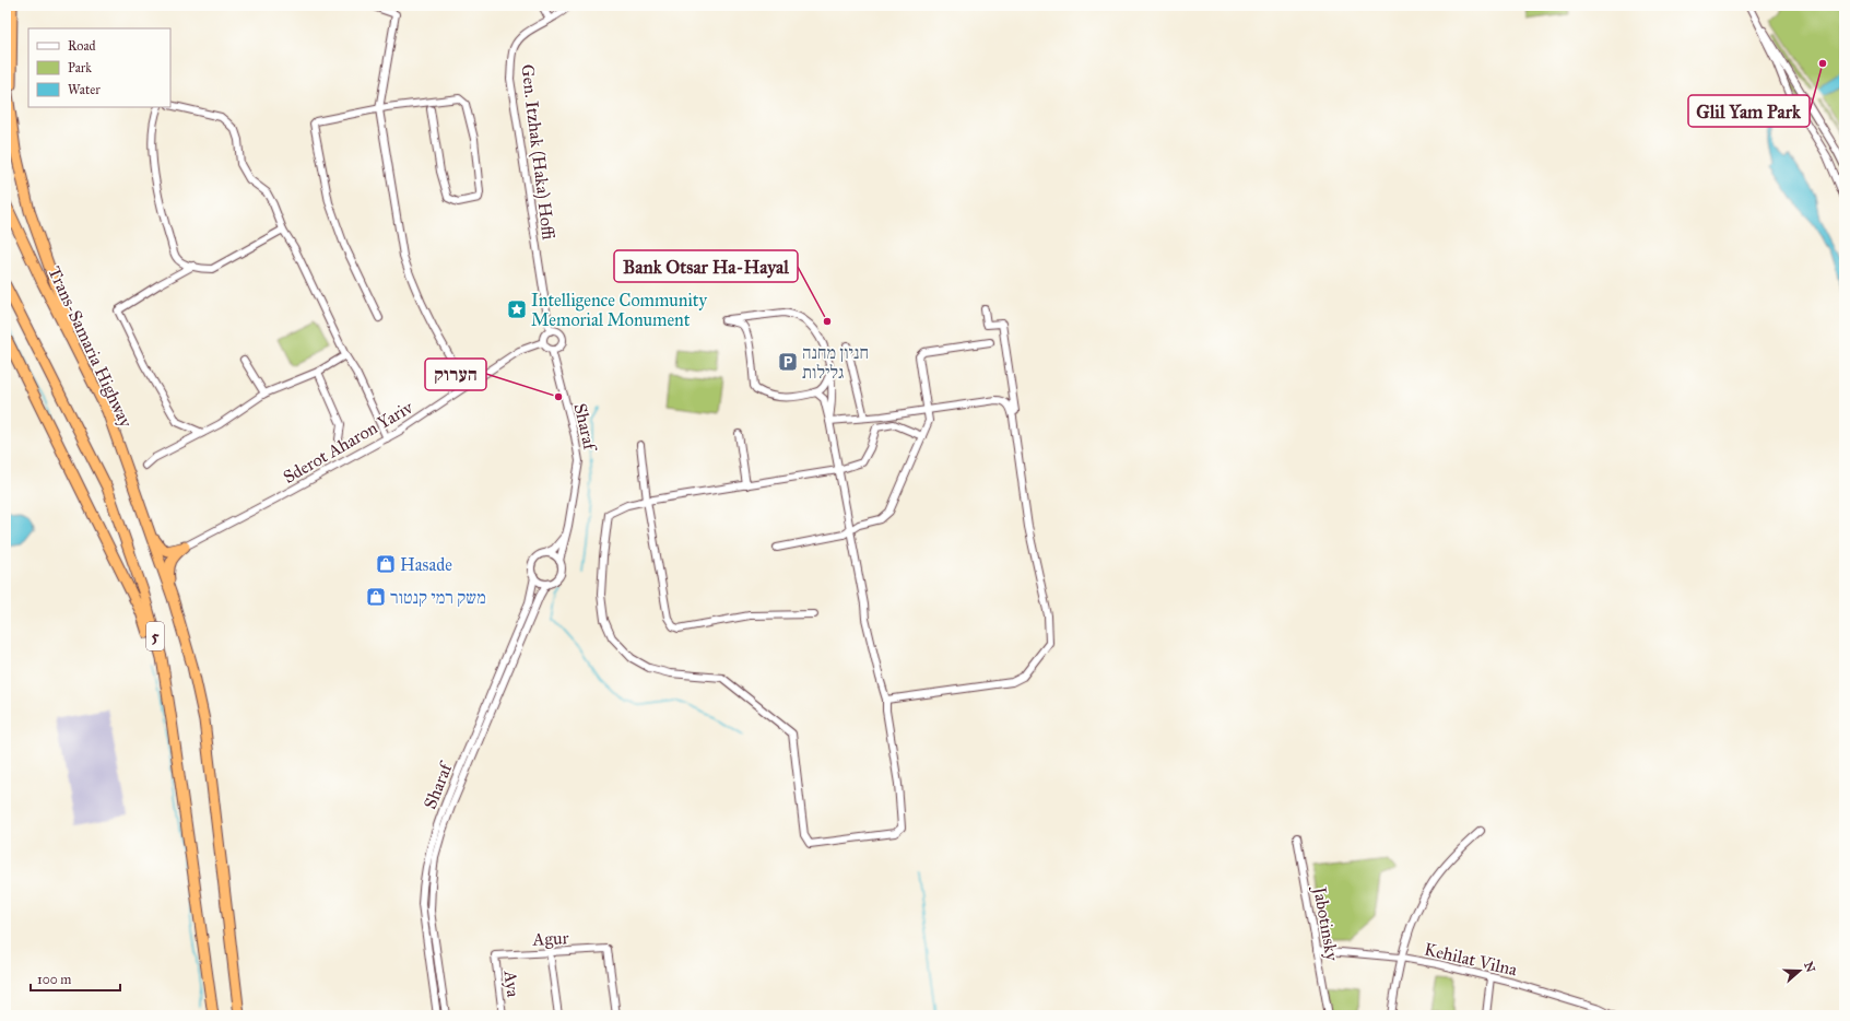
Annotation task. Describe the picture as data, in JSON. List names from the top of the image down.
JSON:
{
  "streets": {
    "highway": ["Trans-Samaria Highway", "5"],
    "street": [
      "Gen. Itzhak (Haka) Hoffi",
      "Sharaf",
      "Sderot Aharon Yariv",
      "Jabotinsky",
      "Agur",
      "Kehilat Vilna",
      "Aya"
    ]
  },
  "crossings": [
    ["Gen. Itzhak (Haka) Hoffi", "Sharaf"],
    ["Gen. Itzhak (Haka) Hoffi", "Sderot Aharon Yariv"],
    ["Trans-Samaria Highway", "5"],
    ["Sharaf", "Sderot Aharon Yariv"],
    ["Jabotinsky", "Kehilat Vilna"],
    ["Agur", "Aya"]
  ],
  "places": {
    "other": ["Glil Yam Park", "Bank Otsar Ha-Hayal", "הערוק"],
    "place": ["Intelligence Community Memorial Monument"],
    "parking": ["חניון מחנה גלילות"],
    "shop": ["Hasade", "משק רמי קנטור"]
  },
  "legend": ["Road", "Park", "Water"],
  "scale_bar": "100 m",
  "north": "right"
}
